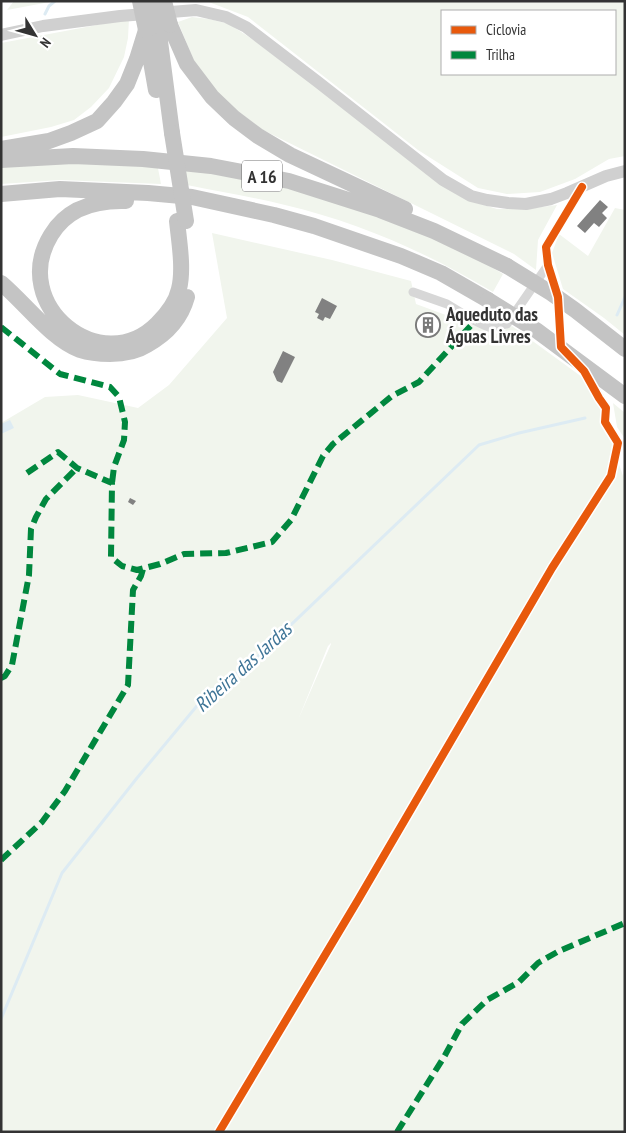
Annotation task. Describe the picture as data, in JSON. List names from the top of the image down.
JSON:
{
  "streets": {
    "highway": ["A 16"]
  },
  "water": ["Ribeira das Jardas"],
  "places": {
    "building": ["Aqueduto das Águas Livres"]
  },
  "legend": ["Ciclovia", "Trilha"],
  "north": "bottom right"
}
